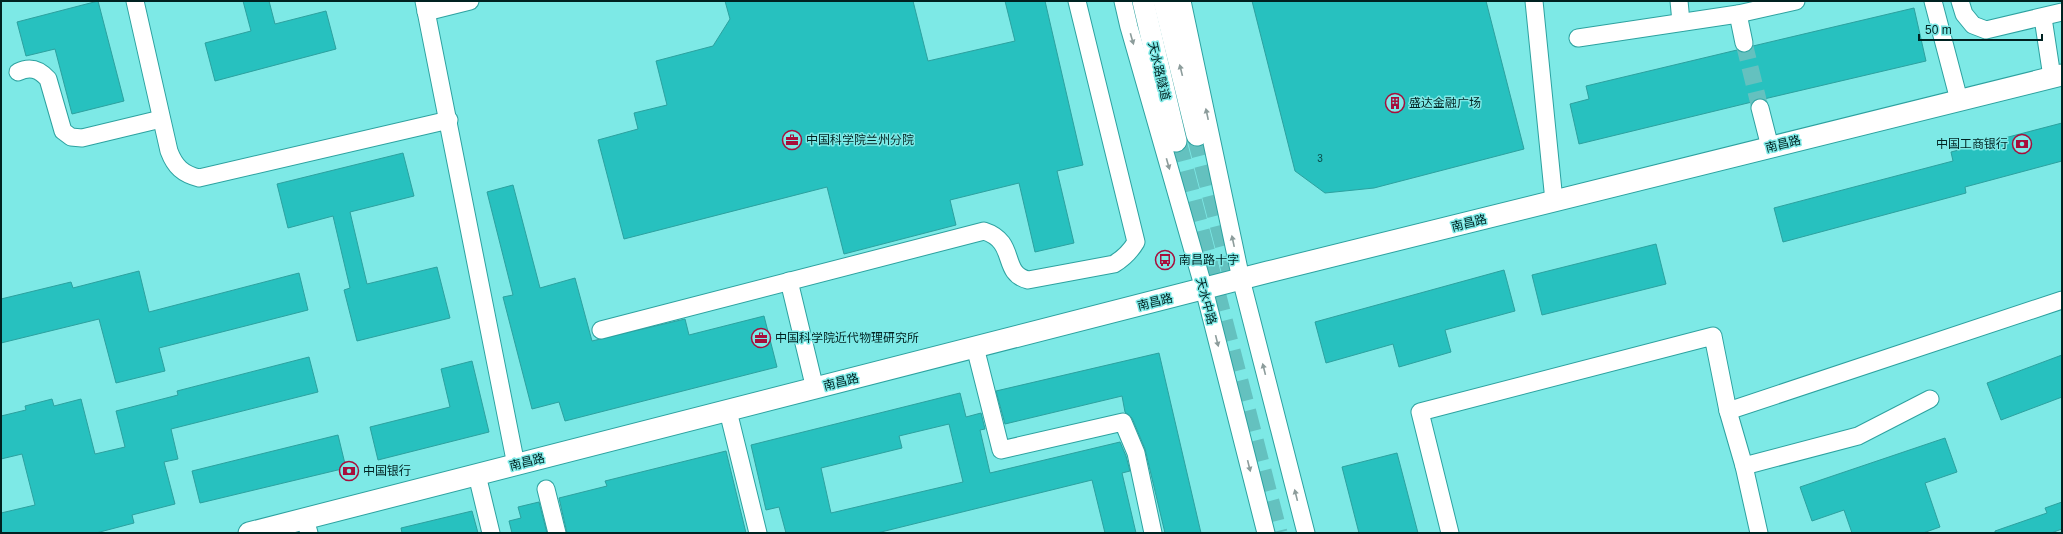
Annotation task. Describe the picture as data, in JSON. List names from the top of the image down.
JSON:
{
  "streets": {
    "main road": ["天水路隧道", "南昌路"],
    "street": ["天水中路"]
  },
  "crossings": [
    ["南昌路", "天水中路"]
  ],
  "places": {
    "building": ["盛达金融广场"],
    "office": ["中国科学院兰州分院", "中国科学院近代物理研究所"],
    "bank": ["中国工商银行", "中国银行"],
    "bus stop": ["南昌路十字"]
  },
  "house_numbers": ["3"],
  "scale_bar": "50 m"
}
